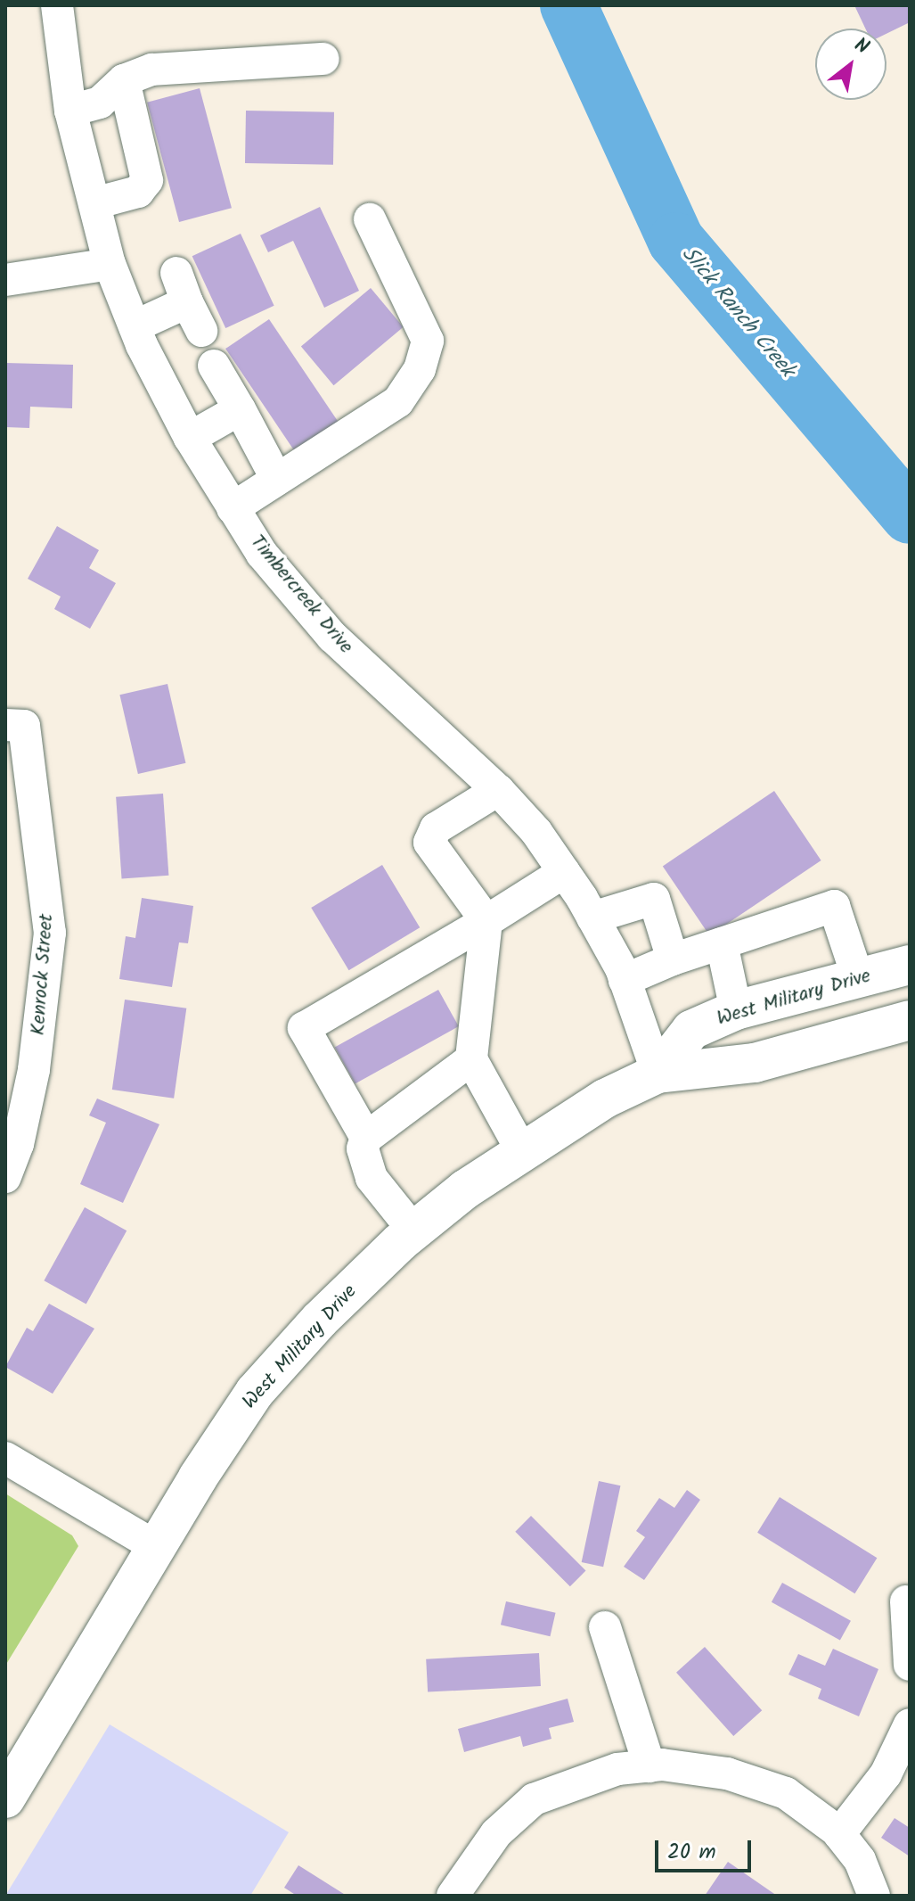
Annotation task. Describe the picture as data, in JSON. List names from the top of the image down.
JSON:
{
  "streets": {
    "main road": ["West Military Drive"],
    "street": ["Timbercreek Drive", "Kenrock Street"]
  },
  "crossings": [
    ["Timbercreek Drive", "West Military Drive"]
  ],
  "water": ["Slick Ranch Creek"],
  "scale_bar": "20 m",
  "north": "top right"
}
